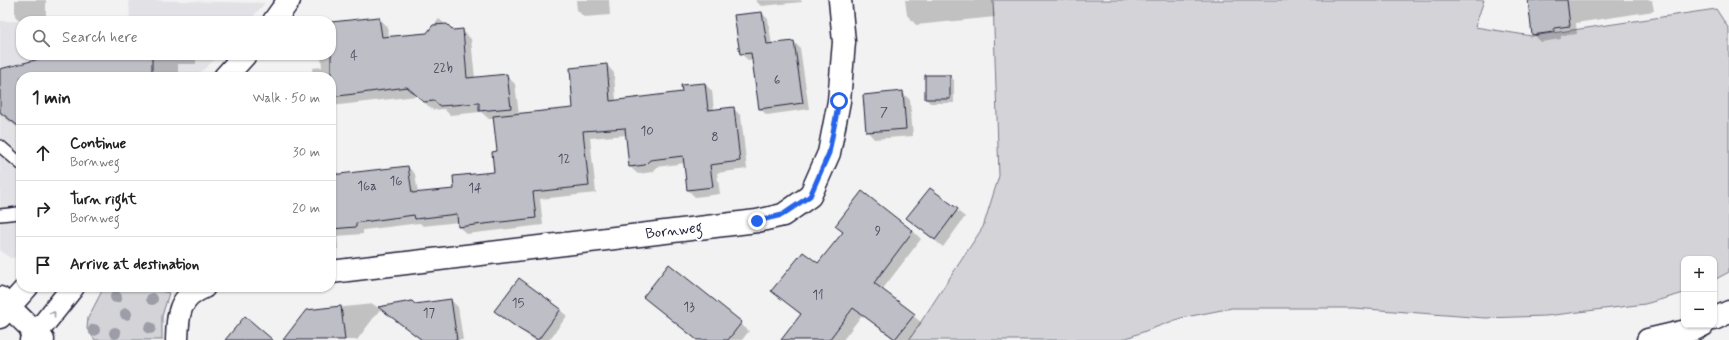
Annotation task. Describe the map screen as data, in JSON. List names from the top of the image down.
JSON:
{
  "streets": {
    "main road": ["Bornweg"]
  },
  "house_numbers": [
    "4",
    "22b",
    "6",
    "7",
    "10",
    "8",
    "12",
    "16",
    "16a",
    "14",
    "9",
    "11",
    "15",
    "13",
    "17"
  ],
  "page": {
    "search": "Search here",
    "heading": ["1 min", "Walk · 50 m"],
    "list": [
      ["Continue", "Bornweg", "30 m"],
      ["Turn right", "Bornweg", "20 m"],
      "Arrive at destination"
    ],
    "map_buttons": ["+", "−"]
  }
}
